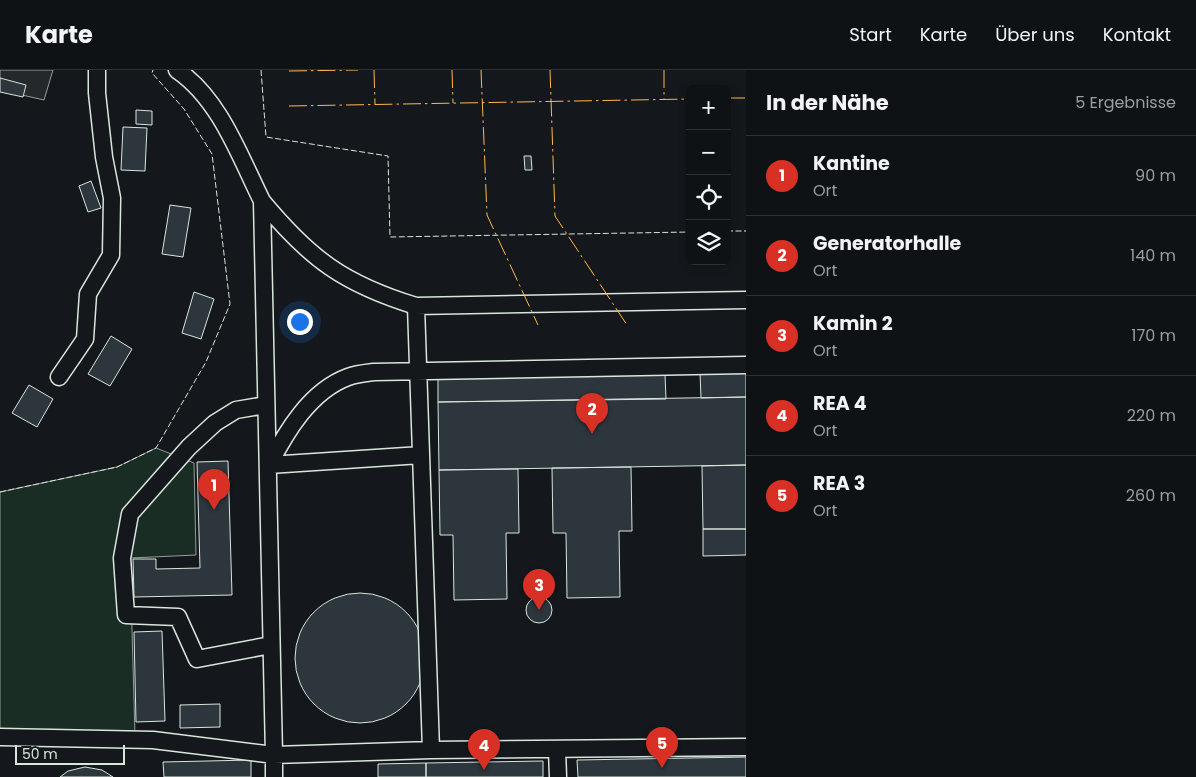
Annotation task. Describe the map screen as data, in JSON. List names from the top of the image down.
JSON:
{
  "scale_bar": "50 m",
  "page": {
    "header": "Karte",
    "nav": [
      "Start",
      "Karte",
      "Über uns",
      "Kontakt"
    ],
    "heading": ["In der Nähe", "5 Ergebnisse"],
    "map_buttons": ["+", "−"],
    "list": [
      {
        "mark": "1",
        "name": "Kantine",
        "note": "Ort",
        "value": "90 m"
      },
      {
        "mark": "2",
        "name": "Generatorhalle",
        "note": "Ort",
        "value": "140 m"
      },
      {
        "mark": "3",
        "name": "Kamin 2",
        "note": "Ort",
        "value": "170 m"
      },
      {
        "mark": "4",
        "name": "REA 4",
        "note": "Ort",
        "value": "220 m"
      },
      {
        "mark": "5",
        "name": "REA 3",
        "note": "Ort",
        "value": "260 m"
      }
    ],
    "pins": [
      "2",
      "1",
      "3",
      "5",
      "4"
    ],
    "scale": "50 m"
  }
}
